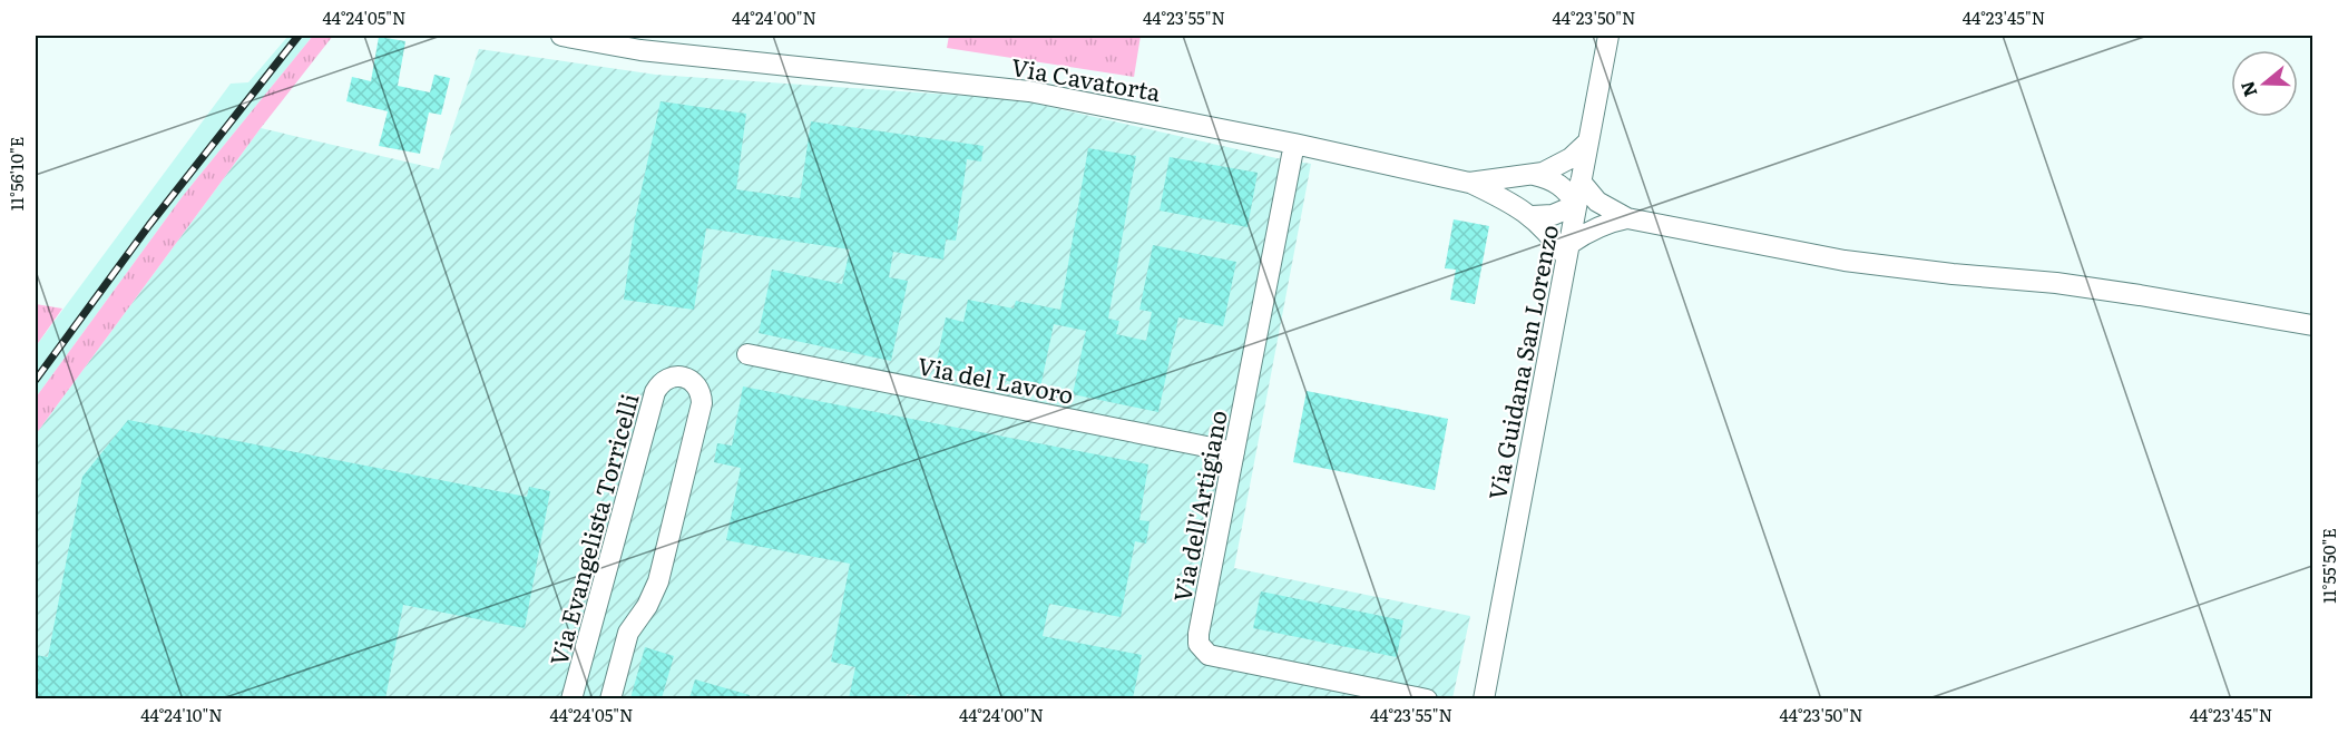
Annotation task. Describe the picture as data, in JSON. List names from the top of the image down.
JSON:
{
  "streets": {
    "street": [
      "Via Cavatorta",
      "Via Guidana San Lorenzo",
      "Via del Lavoro",
      "Via dell'Artigiano",
      "Via Evangelista Torricelli"
    ]
  },
  "crossings": [
    ["Via Cavatorta", "Via Guidana San Lorenzo"],
    ["Via Cavatorta", "Via dell'Artigiano"],
    ["Via del Lavoro", "Via dell'Artigiano"]
  ],
  "north": "left",
  "coordinates": [
    "44°24'05\"N",
    "44°24'00\"N",
    "44°23'55\"N",
    "44°23'50\"N",
    "44°23'45\"N",
    "11°56'10\"E",
    "11°55'50\"E",
    "44°24'10\"N"
  ]
}
